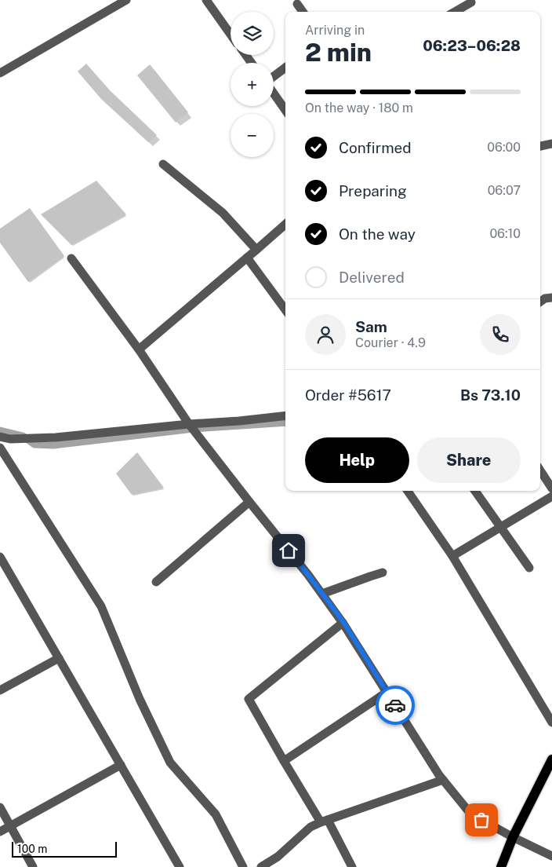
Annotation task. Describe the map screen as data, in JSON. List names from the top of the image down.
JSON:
{
  "scale_bar": "100 m",
  "page": {
    "map_buttons": ["+", "−"],
    "heading": ["2 min", "Arriving in", "06:23–06:28"],
    "panel": [
      "Sam",
      "Courier · 4.9",
      "Order #5617",
      "Bs 73.10"
    ],
    "bar": "On the way · 180 m",
    "list": [
      ["Confirmed", "06:00"],
      ["Preparing", "06:07"],
      ["On the way", "06:10"],
      "Delivered"
    ],
    "buttons": ["Help", "Share"],
    "scale": "100 m"
  }
}
